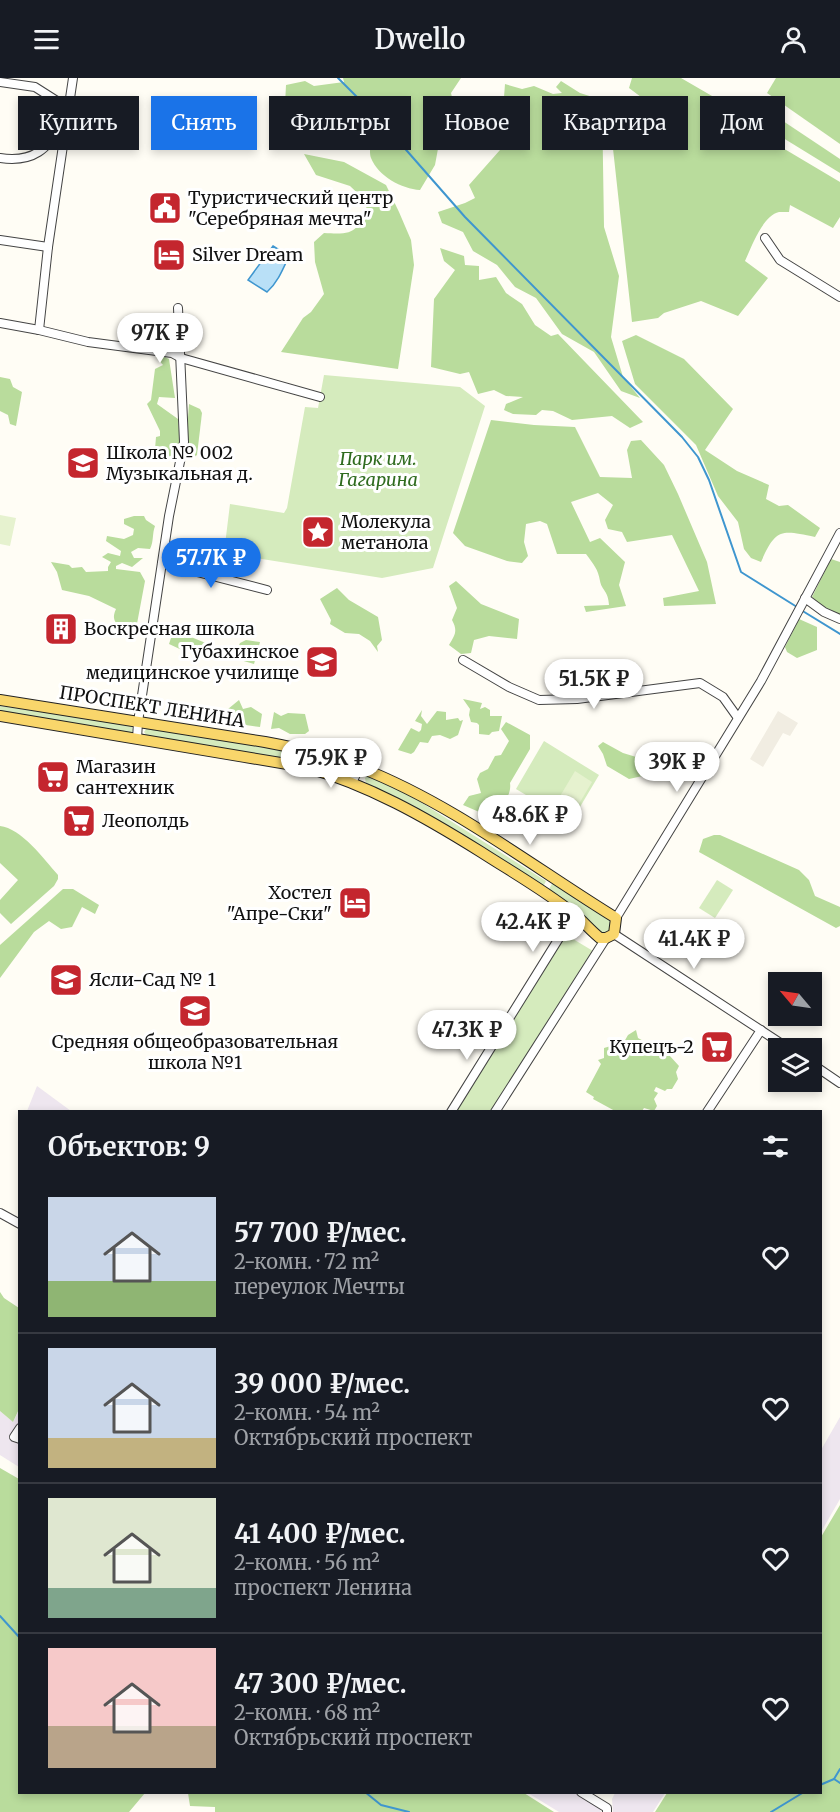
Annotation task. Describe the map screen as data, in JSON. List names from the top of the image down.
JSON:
{
  "streets": {
    "main road": ["ПРОСПЕКТ ЛЕНИНА"]
  },
  "parks": ["Парк им. Гагарина"],
  "places": {
    "public building": ["Туристический центр \"Серебряная мечта\""],
    "hotel": ["Silver Dream", "Хостел \"Апре-Ски\""],
    "school or university": [
      "Школа № 002 Музыкальная д.",
      "Губахинское медицинское училище",
      "Ясли-Сад № 1",
      "Средняя общеобразовательная школа №1"
    ],
    "place": ["Молекула метанола"],
    "building": ["Воскресная школа"],
    "supermarket": ["Магазин сантехник", "Леополдь", "Купецъ-2"]
  },
  "north": "top left",
  "page": {
    "header": "Dwello",
    "chip": [
      "Купить",
      "Снять",
      "Фильтры",
      "Новое",
      "Квартира",
      "Дом"
    ],
    "price": [
      "97K ₽",
      "57.7K ₽",
      "51.5K ₽",
      "75.9K ₽",
      "39K ₽",
      "48.6K ₽",
      "42.4K ₽",
      "41.4K ₽",
      "47.3K ₽"
    ],
    "heading": "Объектов: 9",
    "list": [
      {
        "name": "57 700 ₽/мес.",
        "note": "2-комн. · 72 m² · переулок Мечты"
      },
      {
        "name": "39 000 ₽/мес.",
        "note": "2-комн. · 54 m² · Октябрьский проспект"
      },
      {
        "name": "41 400 ₽/мес.",
        "note": "2-комн. · 56 m² · проспект Ленина"
      },
      {
        "name": "47 300 ₽/мес.",
        "note": "2-комн. · 68 m² · Октябрьский проспект"
      }
    ]
  }
}
